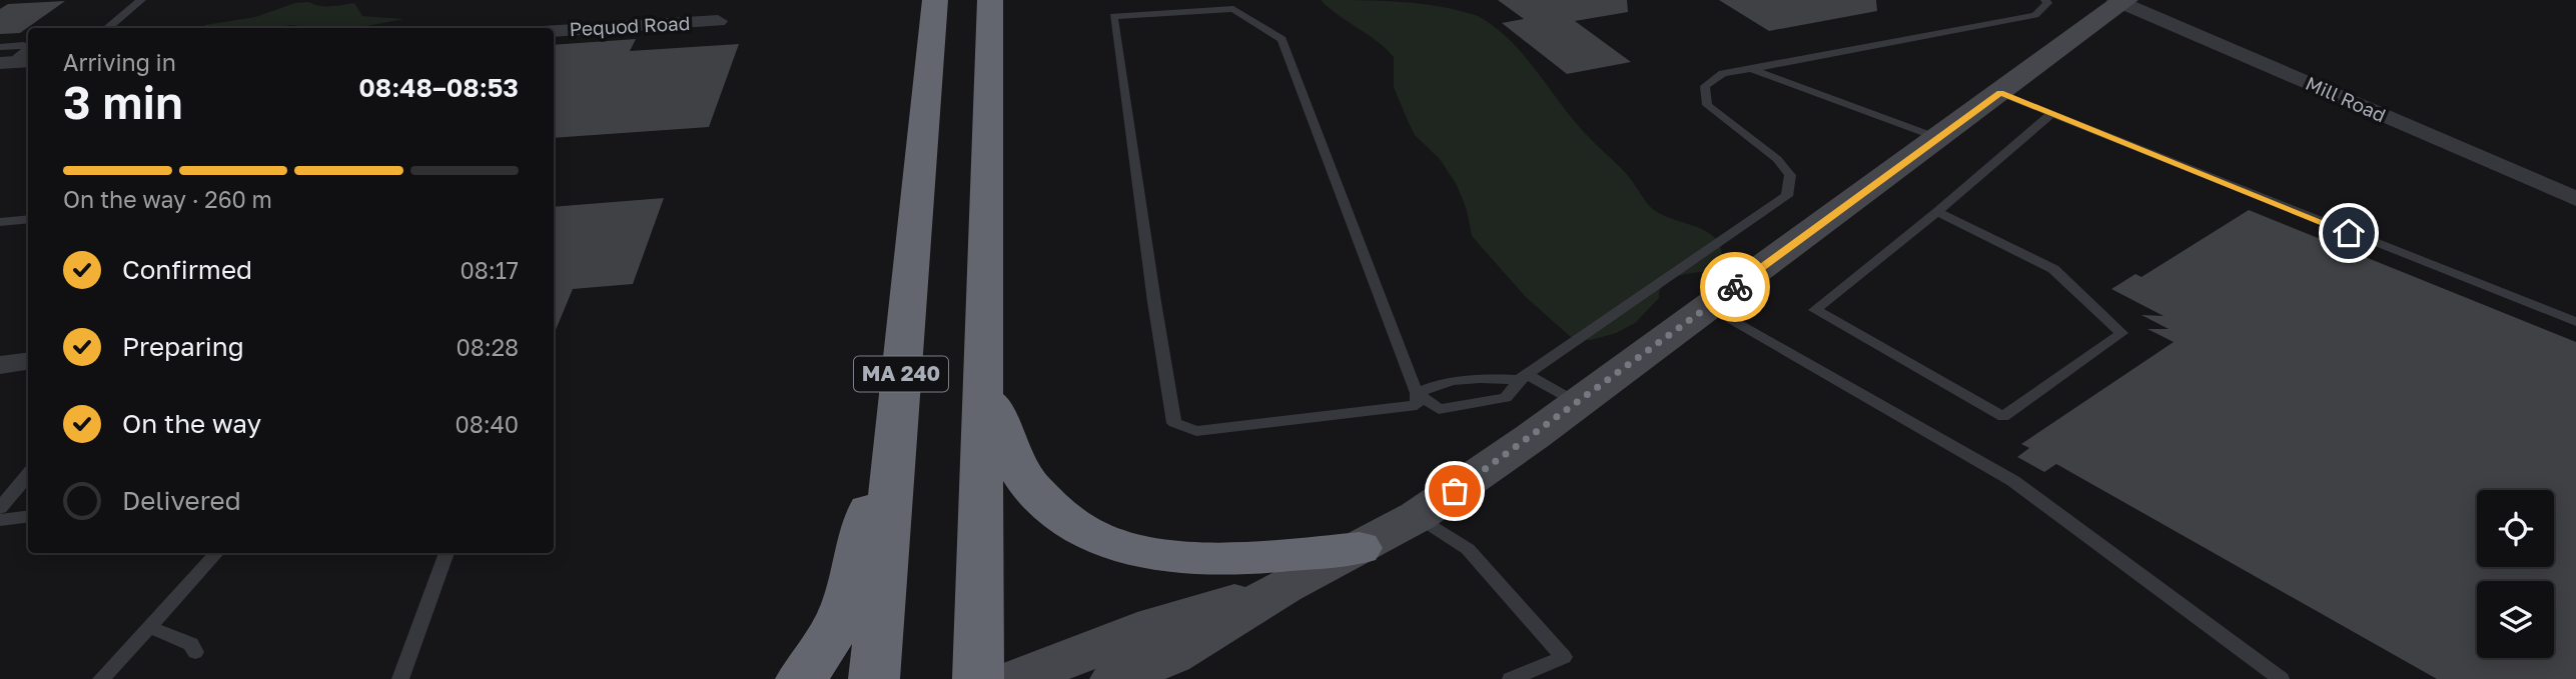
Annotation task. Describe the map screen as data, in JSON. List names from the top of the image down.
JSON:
{
  "streets": {
    "highway": ["MA 240"],
    "street": ["Pequod Road", "Mill Road"]
  },
  "page": {
    "heading": ["3 min", "Arriving in", "08:48–08:53"],
    "bar": "On the way · 260 m",
    "list": [
      ["Confirmed", "08:17"],
      ["Preparing", "08:28"],
      ["On the way", "08:40"],
      "Delivered"
    ]
  }
}
